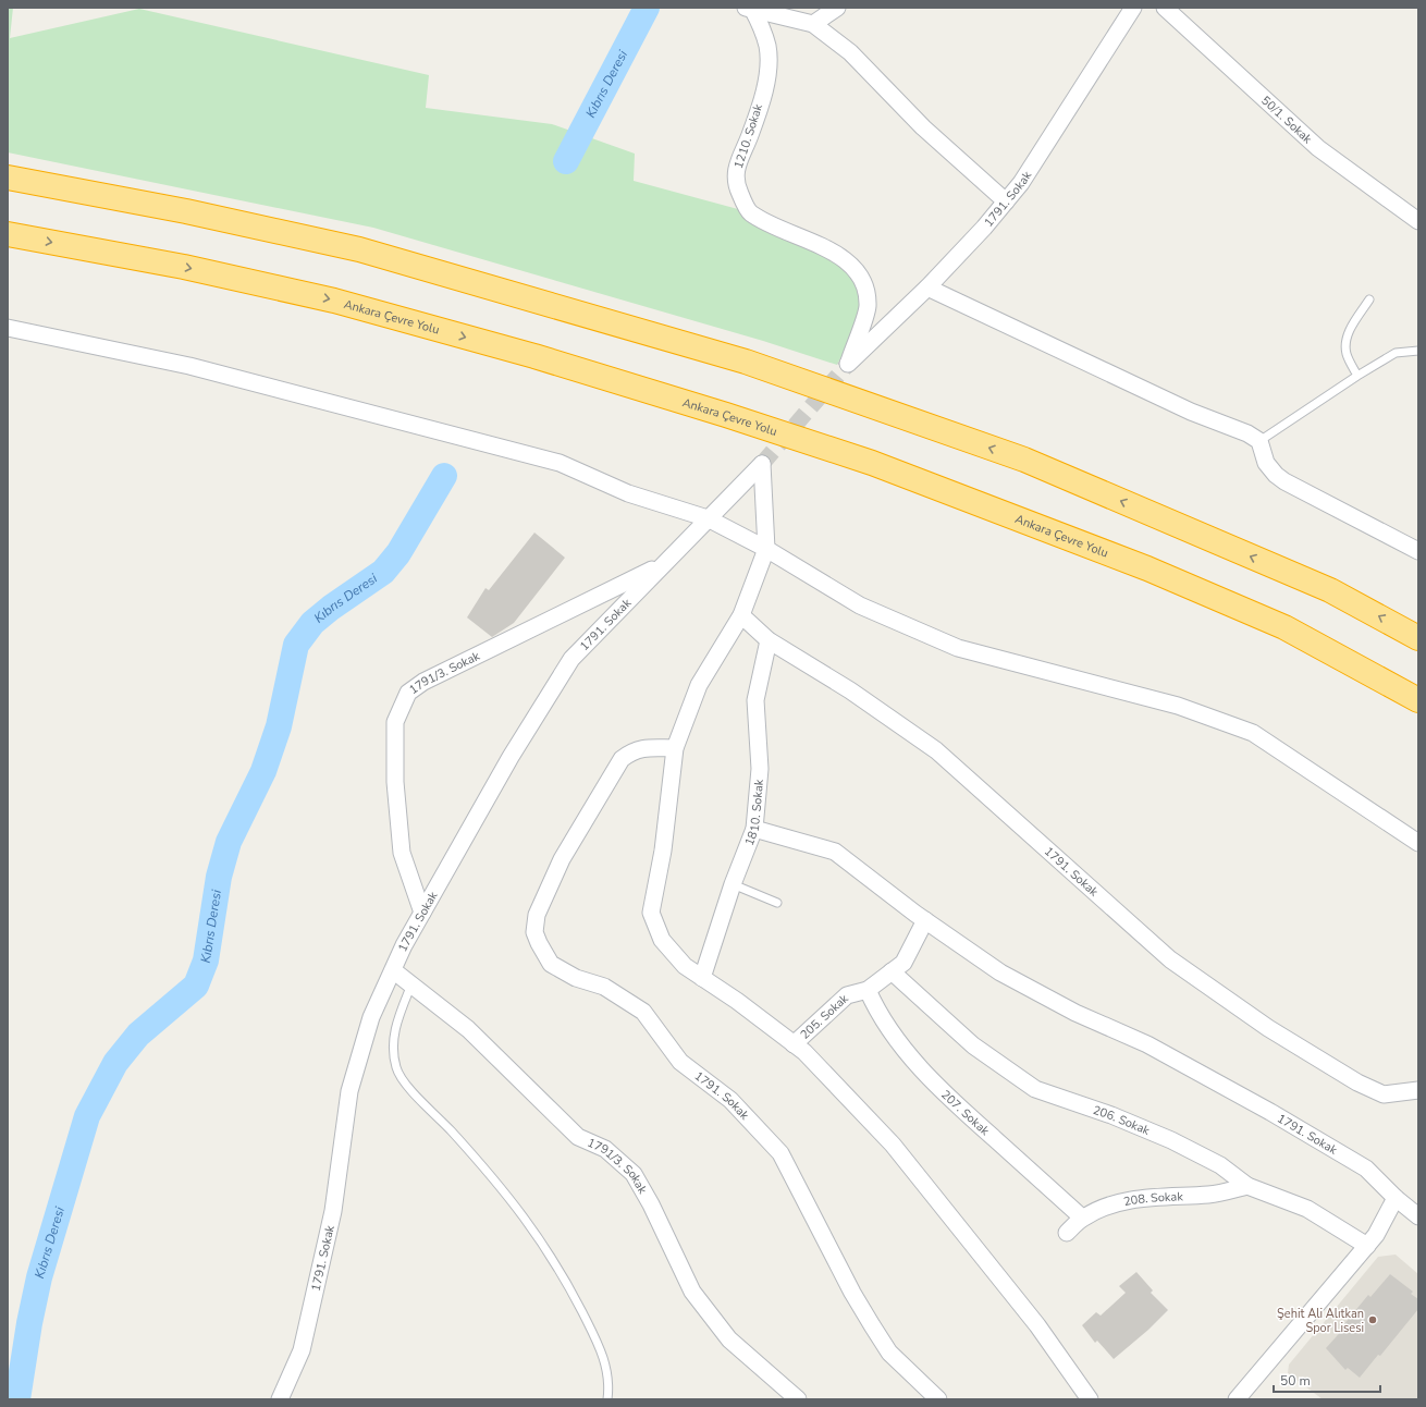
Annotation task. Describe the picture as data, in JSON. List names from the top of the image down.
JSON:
{
  "streets": {
    "highway": ["Ankara Çevre Yolu"],
    "street": [
      "50/1. Sokak",
      "1210. Sokak",
      "1791. Sokak",
      "1791/3. Sokak",
      "1810. Sokak",
      "205. Sokak",
      "207. Sokak",
      "206. Sokak",
      "208. Sokak"
    ]
  },
  "crossings": [
    ["1210. Sokak", "1791. Sokak"],
    ["1791. Sokak", "1791/3. Sokak"],
    ["1791. Sokak", "1810. Sokak"],
    ["1791. Sokak", "205. Sokak"],
    ["205. Sokak", "207. Sokak"],
    ["205. Sokak", "206. Sokak"],
    ["207. Sokak", "208. Sokak"],
    ["206. Sokak", "208. Sokak"]
  ],
  "water": ["Kıbrıs Deresi"],
  "places": ["Şehit Ali Alıtkan Spor Lisesi"],
  "scale_bar": "50 m"
}
